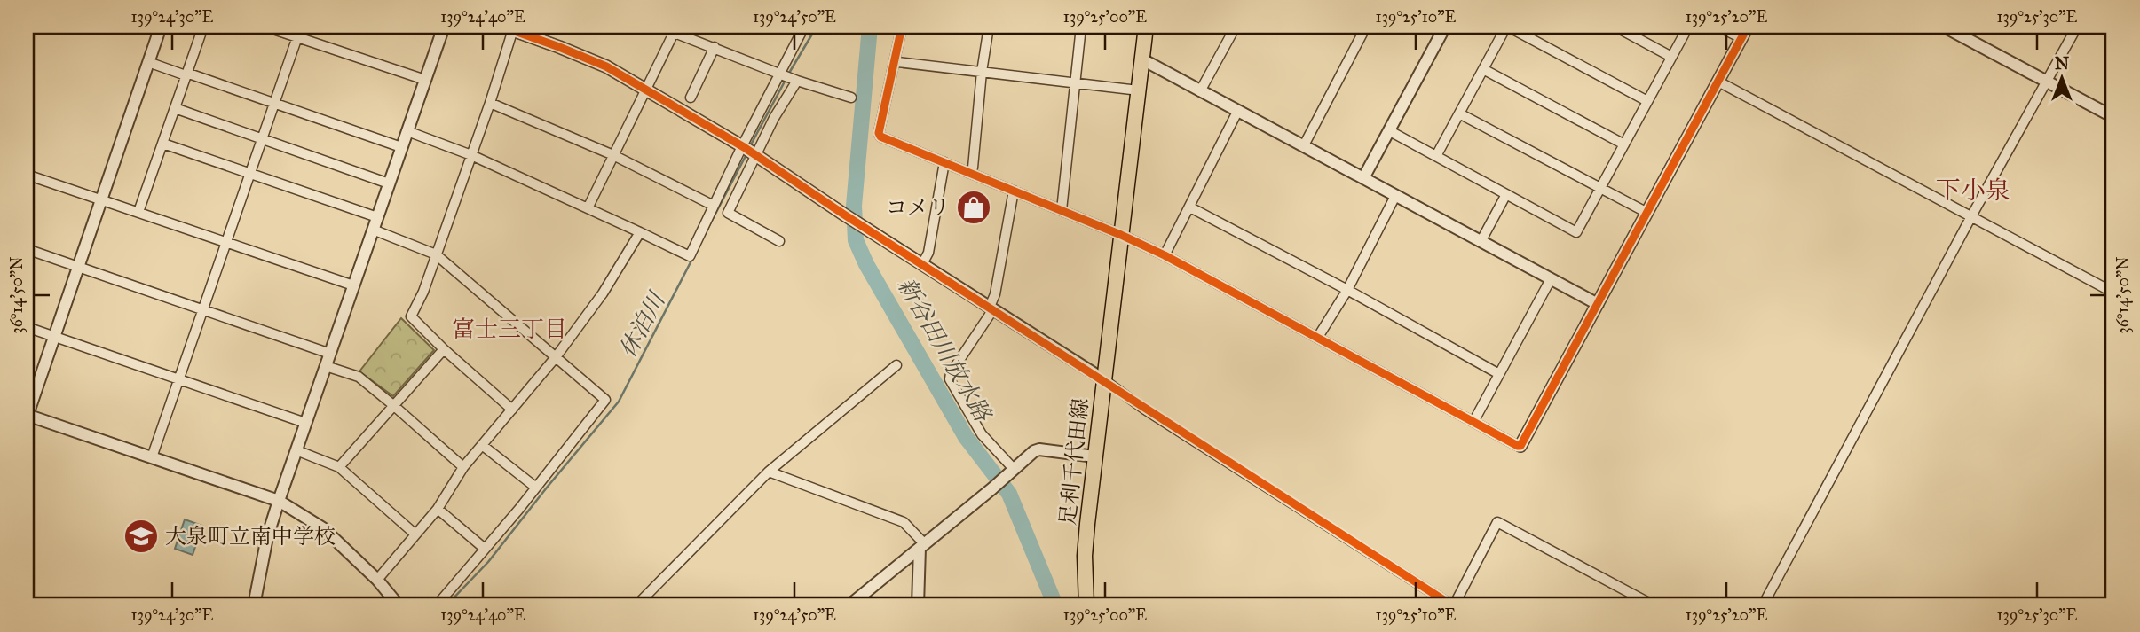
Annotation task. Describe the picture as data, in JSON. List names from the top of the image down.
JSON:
{
  "streets": {
    "main road": ["足利千代田線"]
  },
  "districts": ["下小泉", "富士三丁目"],
  "water": ["休泊川", "新谷田川放水路"],
  "places": {
    "shop": ["コメリ"],
    "school or university": ["大泉町立南中学校"]
  },
  "north": "top",
  "coordinates": [
    "139°24'30\"E",
    "139°24'40\"E",
    "139°24'50\"E",
    "139°25'00\"E",
    "139°25'10\"E",
    "139°25'20\"E",
    "139°25'30\"E",
    "36°14'50\"N"
  ]
}
